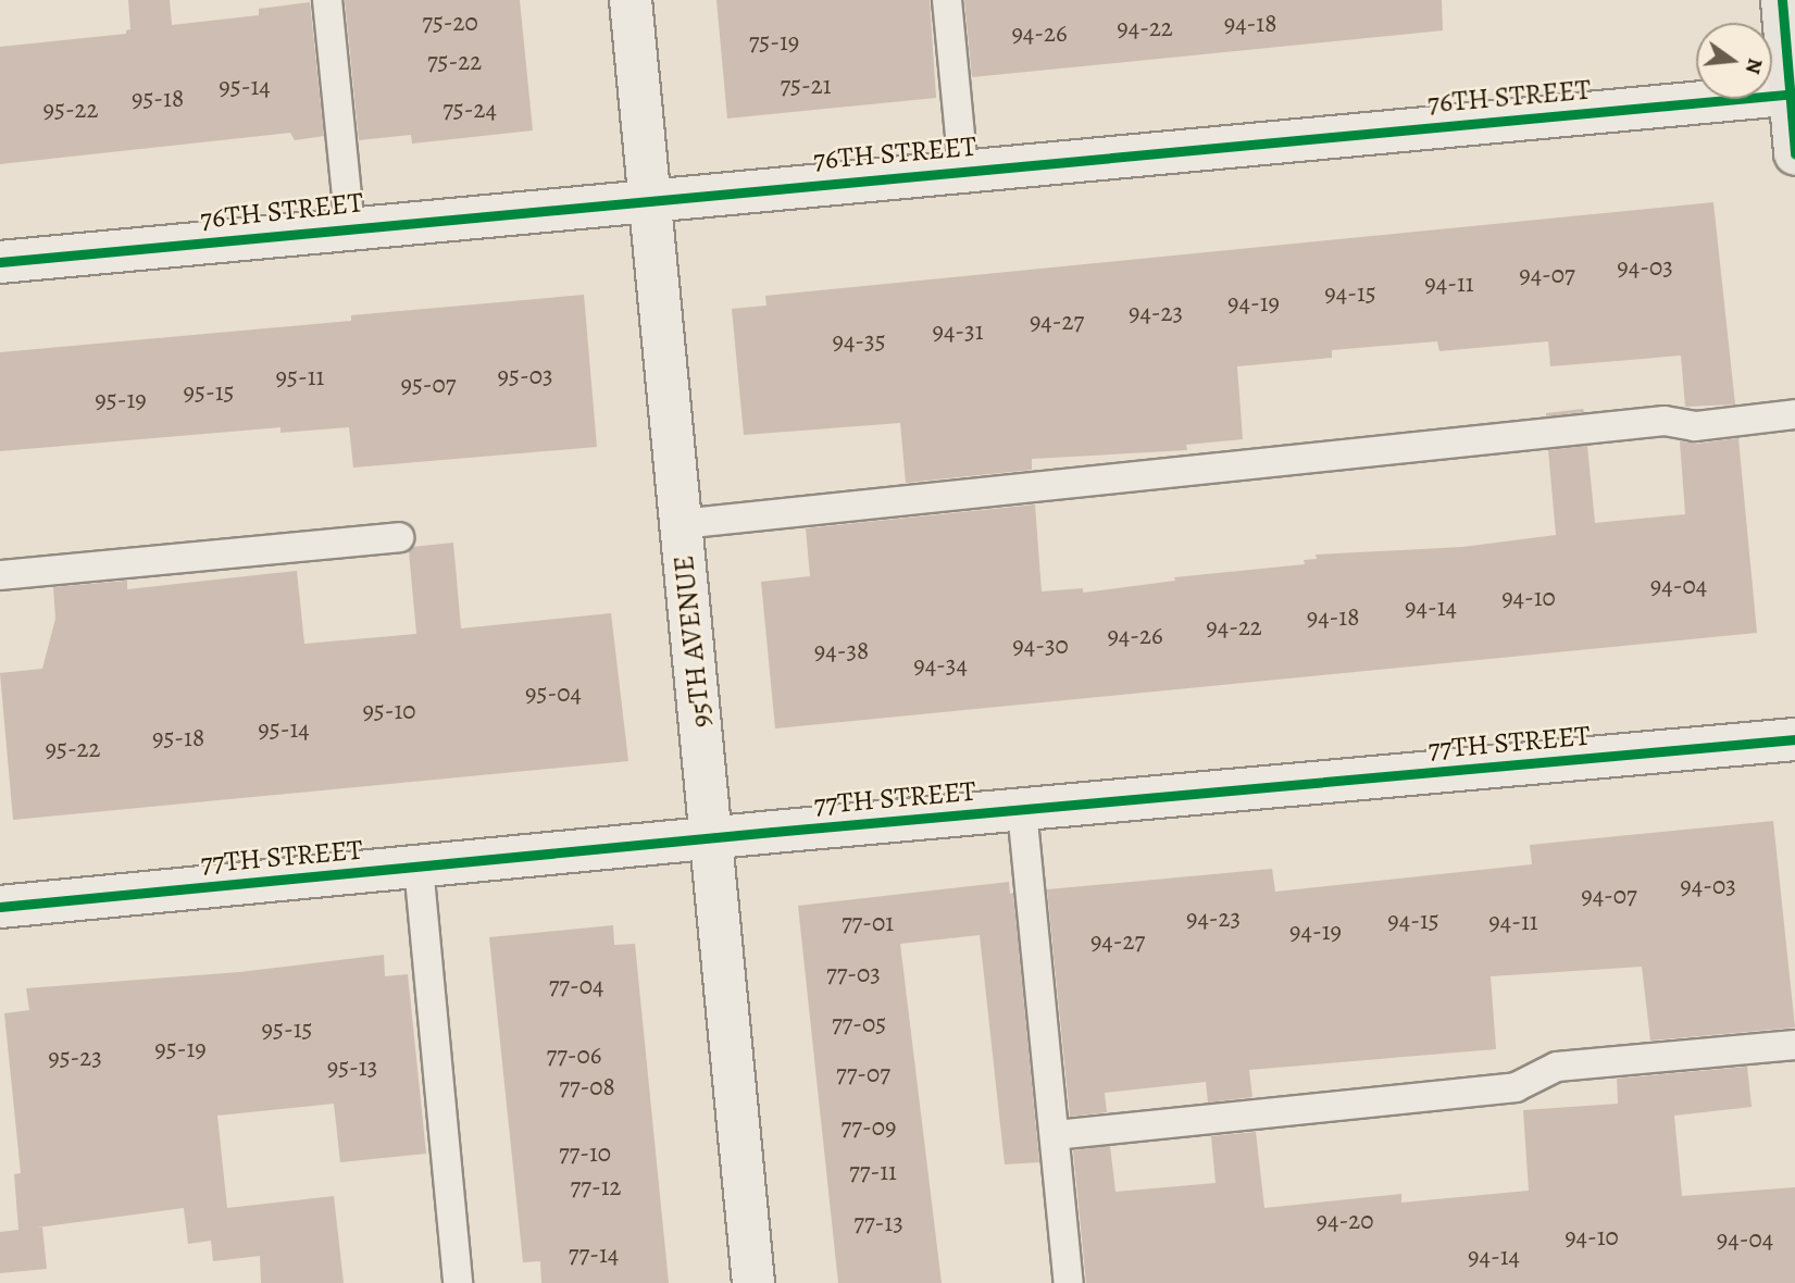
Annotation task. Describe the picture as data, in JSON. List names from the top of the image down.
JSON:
{
  "streets": {
    "street": ["76TH STREET", "95TH AVENUE", "77TH STREET"]
  },
  "crossings": [
    ["76TH STREET", "95TH AVENUE"],
    ["95TH AVENUE", "77TH STREET"]
  ],
  "house_numbers": [
    "75-20",
    "94-18",
    "94-22",
    "94-26",
    "75-19",
    "75-22",
    "75-21",
    "95-14",
    "95-18",
    "95-22",
    "75-24",
    "94-03",
    "94-07",
    "94-11",
    "94-15",
    "94-19",
    "94-23",
    "94-27",
    "94-31",
    "94-35",
    "95-03",
    "95-11",
    "95-07",
    "95-15",
    "95-19",
    "94-04",
    "94-10",
    "94-14",
    "94-18",
    "94-22",
    "94-26",
    "94-30",
    "94-38",
    "94-34",
    "95-04",
    "95-10",
    "95-14",
    "95-18",
    "95-22",
    "94-03",
    "94-07",
    "94-23",
    "94-15",
    "94-11",
    "77-01",
    "94-19",
    "94-27",
    "77-03",
    "77-04",
    "77-05",
    "95-15",
    "95-19",
    "77-06",
    "95-23",
    "95-13",
    "77-07",
    "77-08",
    "77-09",
    "77-10",
    "77-11",
    "77-12",
    "94-20",
    "77-13",
    "94-10",
    "94-04",
    "77-14",
    "94-14"
  ],
  "north": "right"
}
